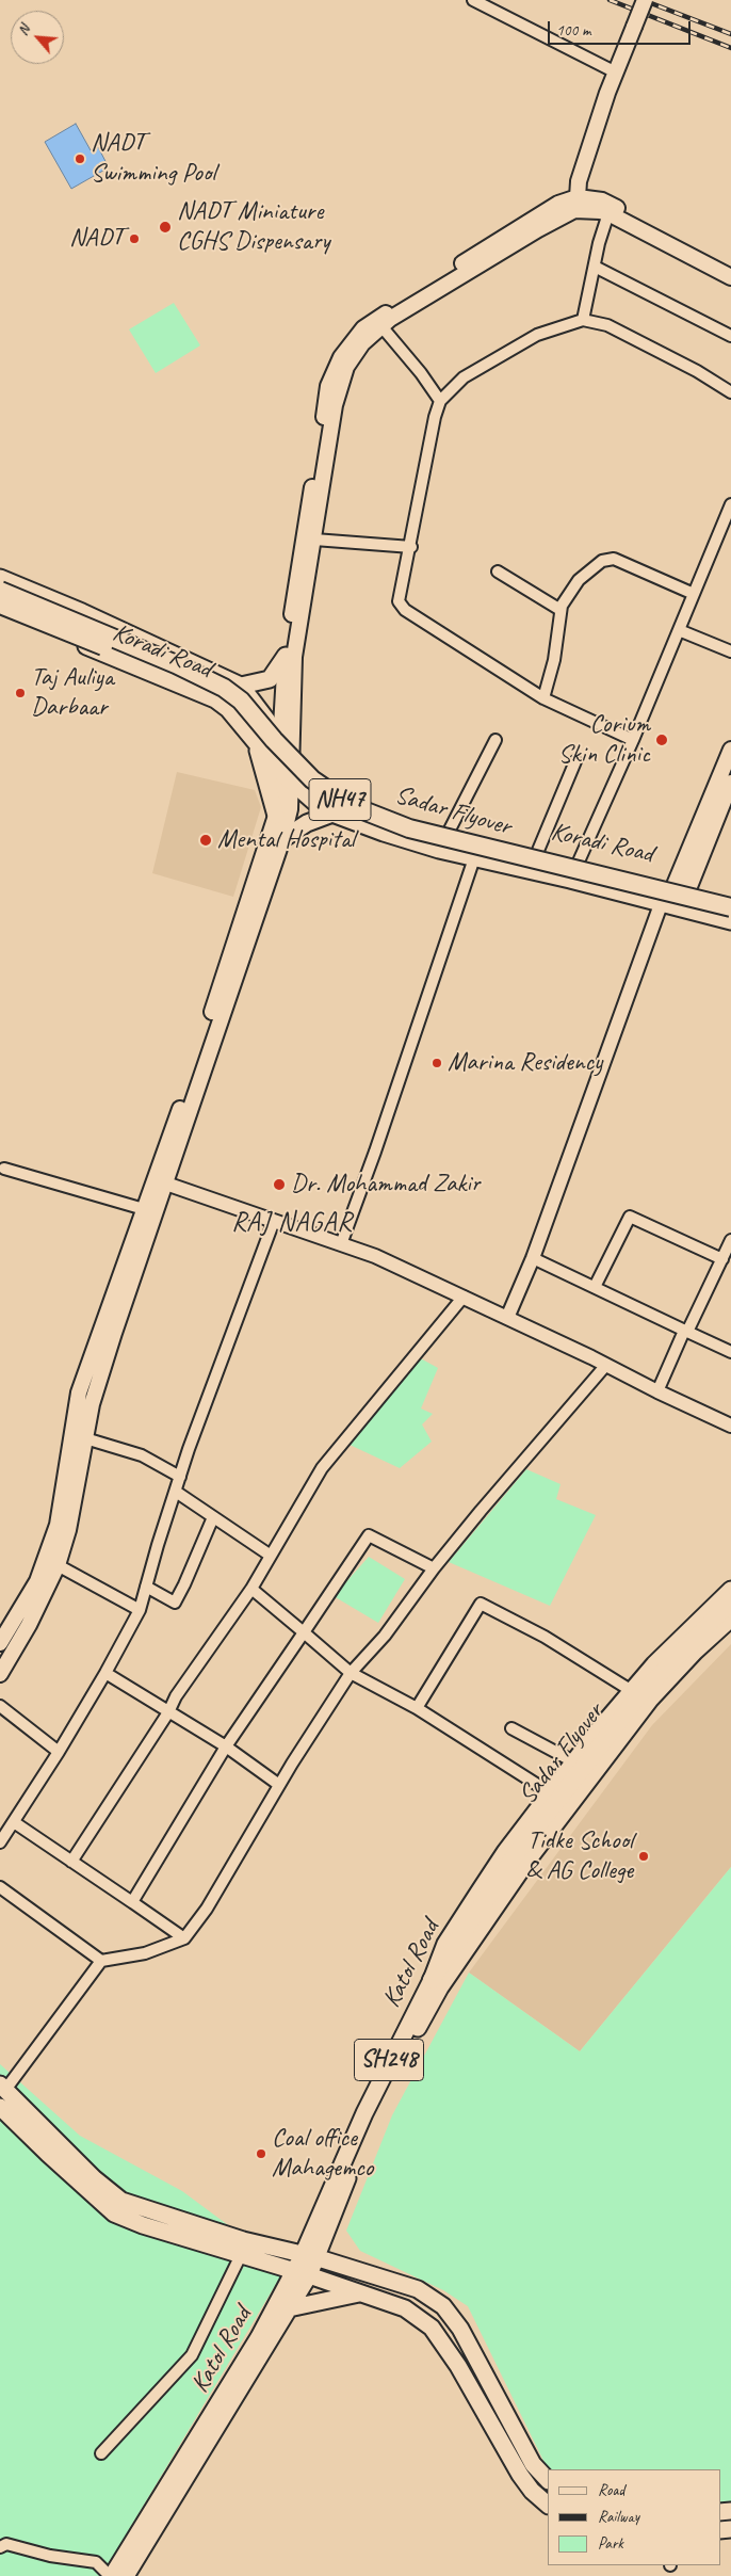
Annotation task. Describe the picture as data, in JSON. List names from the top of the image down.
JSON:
{
  "streets": {
    "highway": ["NH47", "Sadar Flyover"],
    "main road": ["Koradi Road", "Katol Road", "SH248"]
  },
  "crossings": [
    ["Koradi Road", "NH47"],
    ["Sadar Flyover", "Katol Road"]
  ],
  "districts": ["RAJ NAGAR"],
  "places": [
    "NADT Swimming Pool",
    "NADT Miniature CGHS Dispensary",
    "NADT",
    "Taj Auliya Darbaar",
    "Corium Skin Clinic",
    "Mental Hospital",
    "Marina Residency",
    "Dr. Mohammad Zakir",
    "Tidke School & AG College",
    "Coal office Mahagemco"
  ],
  "legend": ["Road", "Railway", "Park"],
  "scale_bar": "100 m",
  "north": "top left"
}
